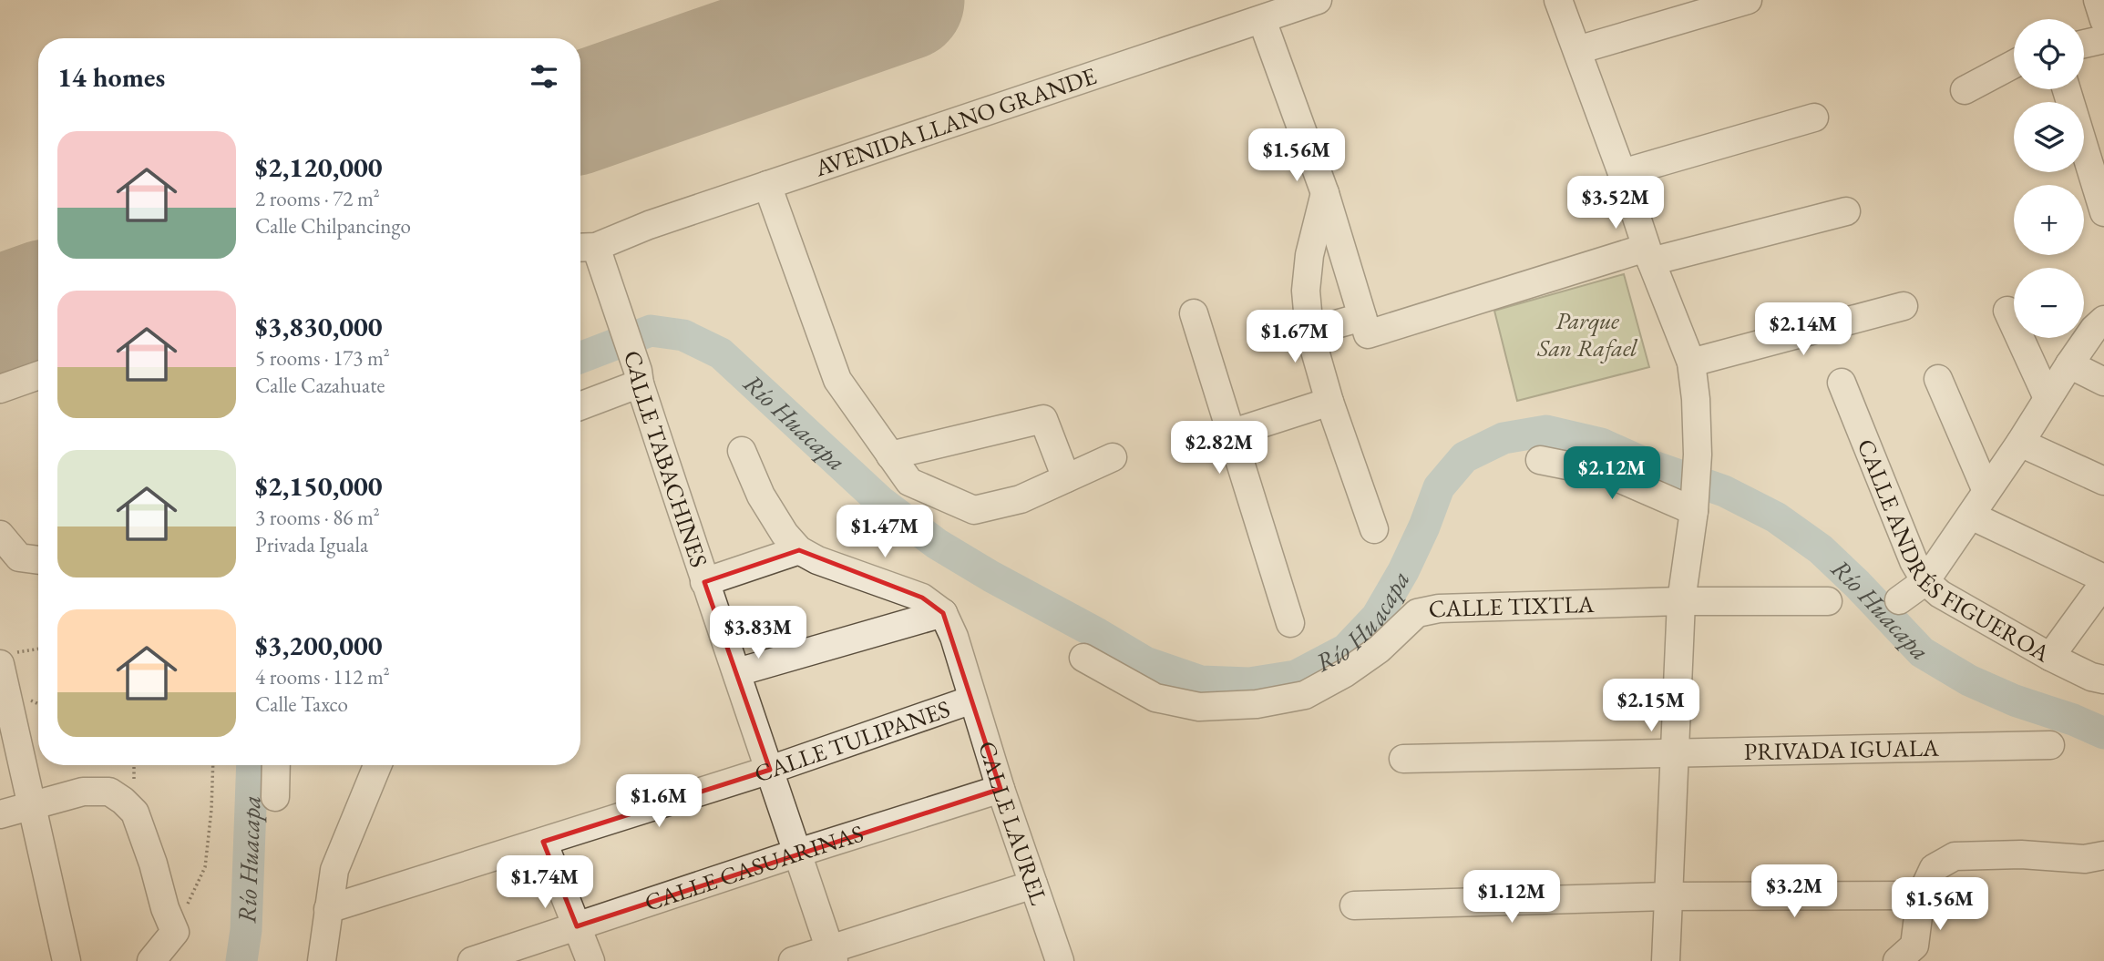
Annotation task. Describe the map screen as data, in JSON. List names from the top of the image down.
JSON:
{
  "streets": {
    "street": [
      "AVENIDA LLANO GRANDE",
      "CALLE TABACHINES",
      "CALLE ANDRÉS FIGUEROA",
      "CALLE TIXTLA",
      "CALLE TULIPANES",
      "PRIVADA IGUALA",
      "CALLE LAUREL",
      "CALLE CASUARINAS"
    ]
  },
  "crossings": [
    ["AVENIDA LLANO GRANDE", "CALLE TABACHINES"],
    ["CALLE TABACHINES", "CALLE TULIPANES"],
    ["CALLE TABACHINES", "CALLE CASUARINAS"],
    ["CALLE TULIPANES", "CALLE LAUREL"],
    ["CALLE LAUREL", "CALLE CASUARINAS"]
  ],
  "water": ["Río Huacapa"],
  "parks": ["Parque San Rafael"],
  "page": {
    "map_buttons": ["+", "−"],
    "heading": "14 homes",
    "list": [
      {
        "name": "$2,120,000",
        "note": "2 rooms · 72 m² · Calle Chilpancingo"
      },
      {
        "name": "$3,830,000",
        "note": "5 rooms · 173 m² · Calle Cazahuate"
      },
      {
        "name": "$2,150,000",
        "note": "3 rooms · 86 m² · Privada Iguala"
      },
      {
        "name": "$3,200,000",
        "note": "4 rooms · 112 m² · Calle Taxco"
      }
    ],
    "price": [
      "$1.56M",
      "$3.52M",
      "$2.14M",
      "$1.67M",
      "$2.82M",
      "$2.12M",
      "$1.47M",
      "$3.83M",
      "$2.15M",
      "$1.6M",
      "$1.74M",
      "$3.2M",
      "$1.12M",
      "$1.56M"
    ]
  }
}
